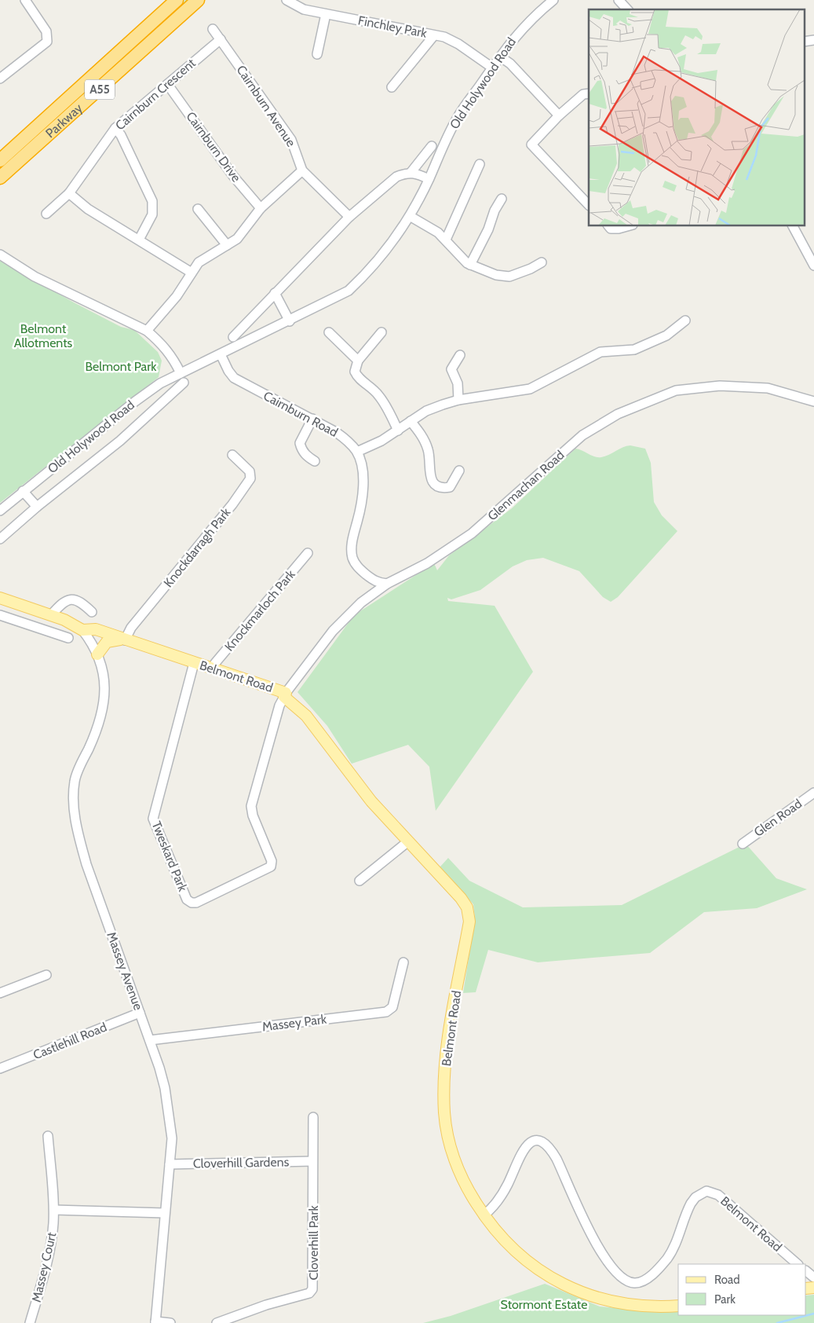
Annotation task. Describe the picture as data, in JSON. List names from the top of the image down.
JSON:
{
  "streets": {
    "highway": ["A55", "Parkway"],
    "main road": ["Belmont Road"],
    "street": [
      "Finchley Park",
      "Old Holywood Road",
      "Cairnburn Crescent",
      "Cairnburn Avenue",
      "Cairnburn Drive",
      "Cairnburn Road",
      "Glenmachan Road",
      "Knockdarragh Park",
      "Knockmarloch Park",
      "Glen Road",
      "Tweskard Park",
      "Massey Avenue",
      "Massey Park",
      "Castlehill Road",
      "Cloverhill Gardens",
      "Cloverhill Park",
      "Massey Court"
    ]
  },
  "crossings": [
    ["Finchley Park", "Old Holywood Road"],
    ["Old Holywood Road", "Cairnburn Road"],
    ["Cairnburn Crescent", "Cairnburn Avenue"],
    ["Cairnburn Crescent", "Cairnburn Drive"],
    ["Glenmachan Road", "Belmont Road"],
    ["Glenmachan Road", "Tweskard Park"],
    ["Knockdarragh Park", "Belmont Road"],
    ["Knockmarloch Park", "Belmont Road"],
    ["Belmont Road", "Tweskard Park"],
    ["Belmont Road", "Massey Avenue"],
    ["Massey Avenue", "Massey Park"],
    ["Massey Avenue", "Castlehill Road"],
    ["Massey Avenue", "Cloverhill Gardens"],
    ["Cloverhill Gardens", "Cloverhill Park"]
  ],
  "parks": ["Belmont Allotments", "Belmont Park", "Stormont Estate"],
  "legend": ["Road", "Park"]
}
